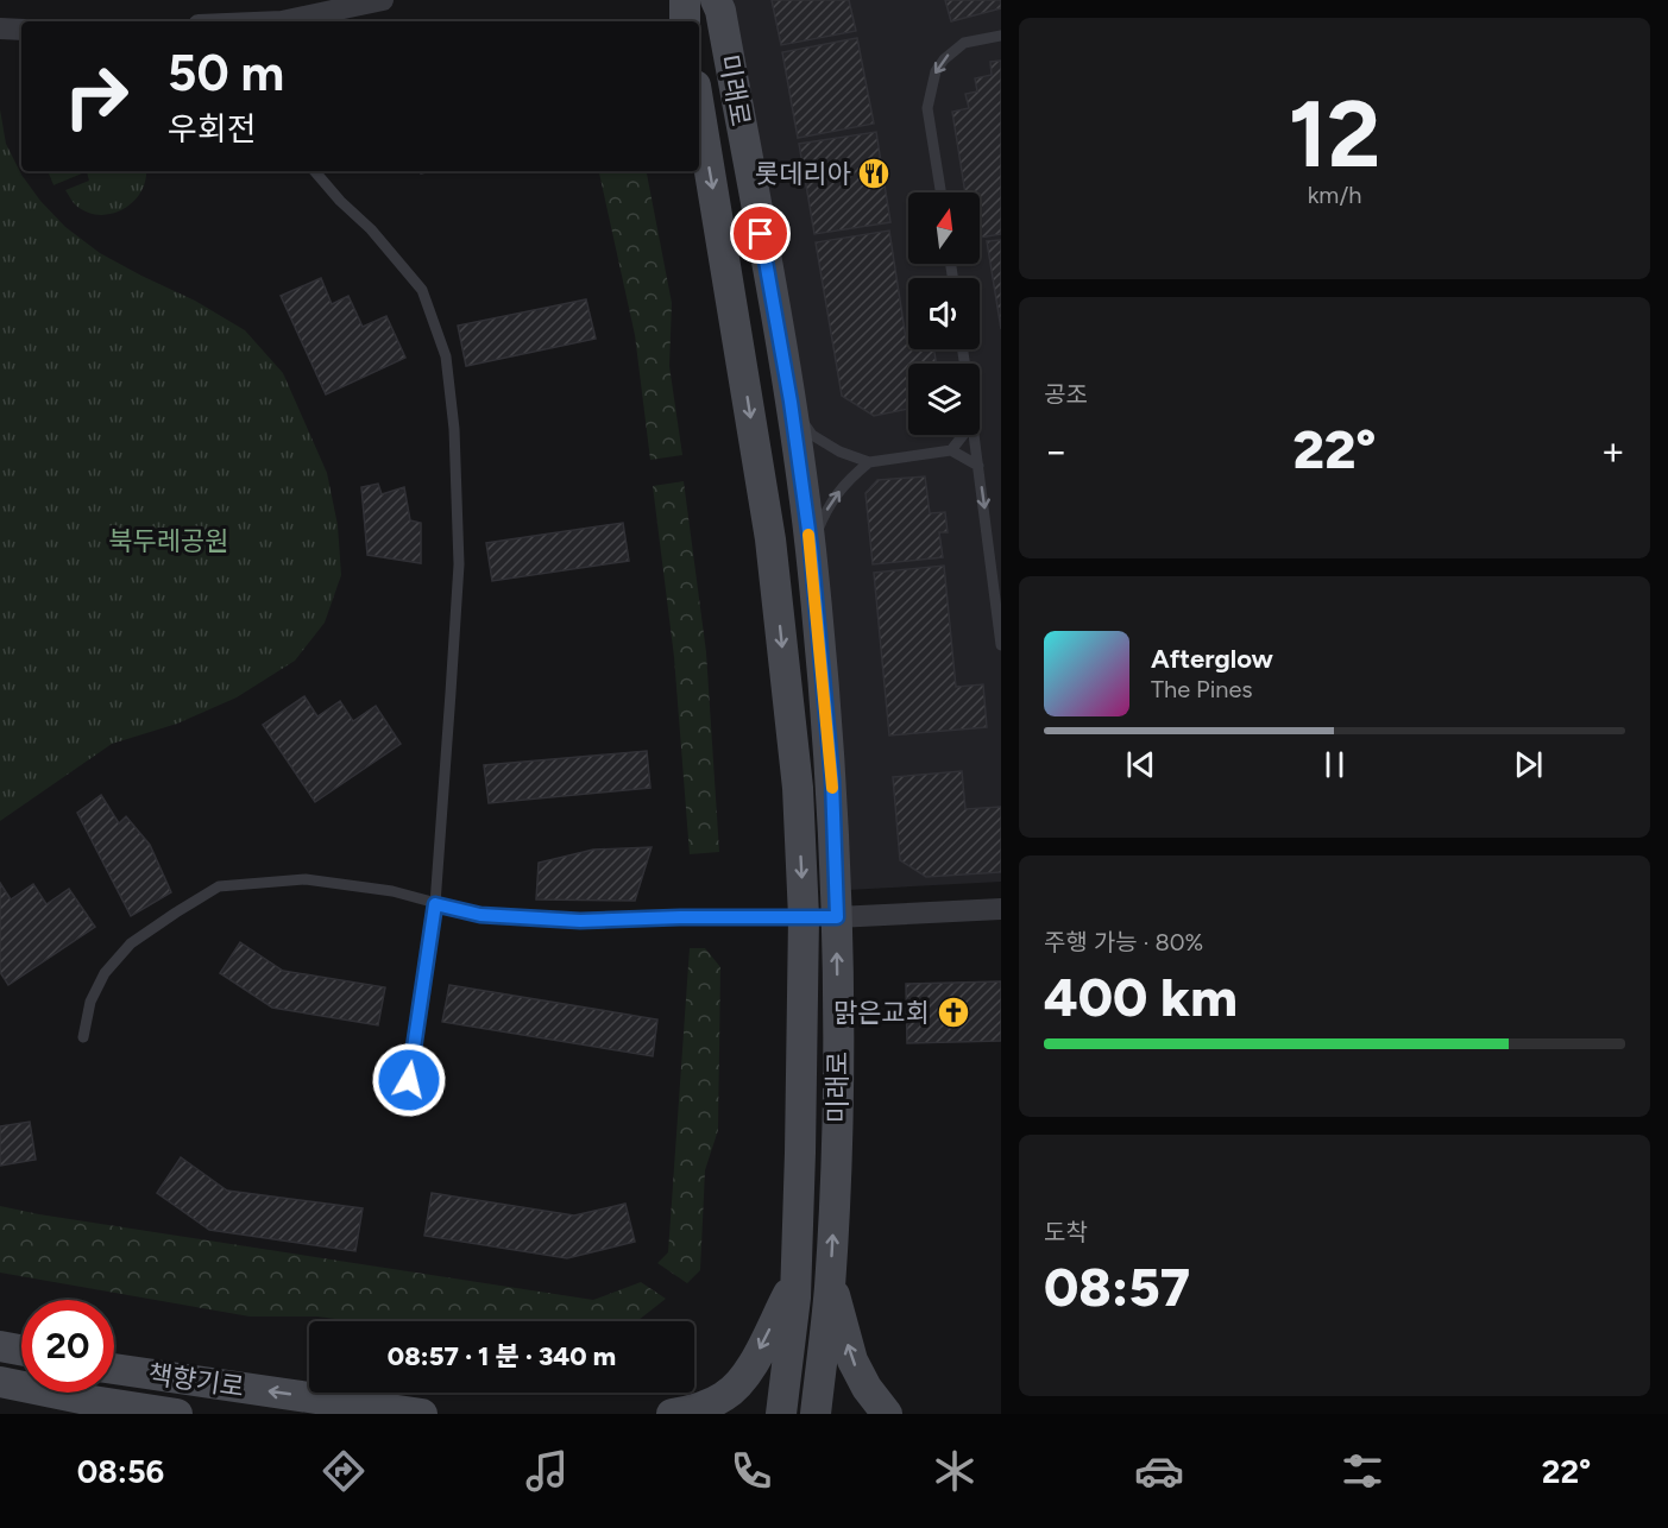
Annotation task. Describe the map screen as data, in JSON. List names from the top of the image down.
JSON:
{
  "streets": {
    "street": ["미래로", "책향기로"]
  },
  "one_way": ["책향기로"],
  "parks": ["북두레공원"],
  "places": {
    "restaurant": ["롯데리아"],
    "church": ["맑은교회"]
  },
  "north": "top",
  "page": {
    "tile": [
      ["12", "km/h"],
      "공조",
      ["주행 가능 · 80%", "400 km"],
      ["도착", "08:57"]
    ],
    "turn": ["50 m", "우회전"],
    "heat": ["−", "22°", "+"],
    "song": ["Afterglow", "The Pines"],
    "limit": "20",
    "trip": "08:57 · 1 분 · 340 m",
    "tabs": ["08:56", "22°"]
  }
}
